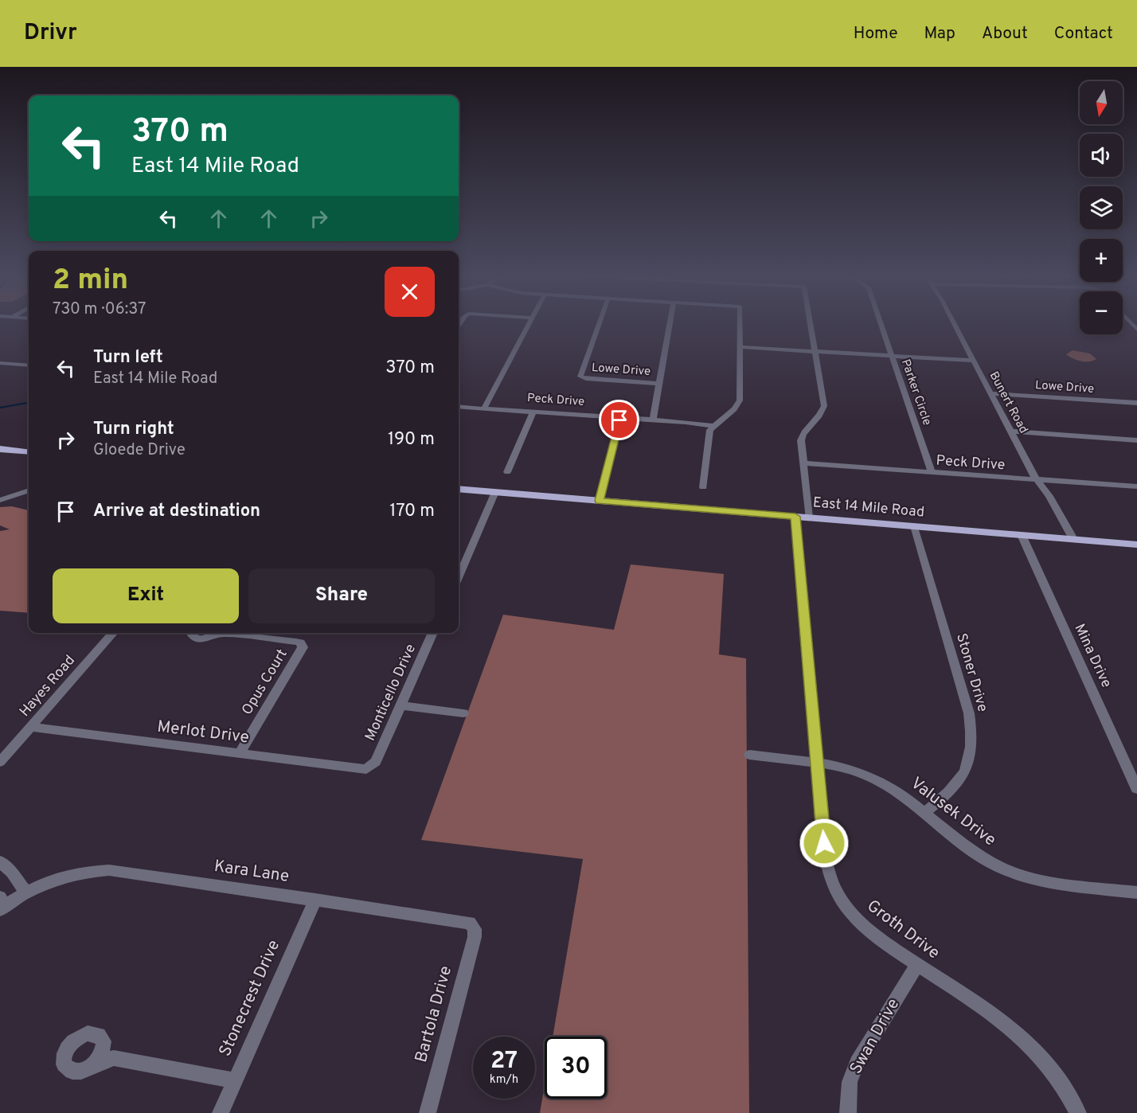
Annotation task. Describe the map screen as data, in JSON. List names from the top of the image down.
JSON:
{
  "streets": {
    "main road": ["East 14 Mile Road"],
    "street": [
      "Lowe Drive",
      "Parker Circle",
      "Peck Drive",
      "Bunert Road",
      "Mina Drive",
      "Stoner Drive",
      "Opus Court",
      "Hayes Road",
      "Monticello Drive",
      "Merlot Drive",
      "Valusek Drive",
      "Kara Lane",
      "Groth Drive",
      "Stonecrest Drive",
      "Bartola Drive",
      "Swan Drive"
    ]
  },
  "crossings": [
    ["Lowe Drive", "Bunert Road"],
    ["Parker Circle", "Peck Drive"],
    ["Peck Drive", "Bunert Road"],
    ["Peck Drive", "Groth Drive"],
    ["Bunert Road", "East 14 Mile Road"],
    ["East 14 Mile Road", "Mina Drive"],
    ["East 14 Mile Road", "Stoner Drive"],
    ["East 14 Mile Road", "Groth Drive"],
    ["Stoner Drive", "Valusek Drive"],
    ["Opus Court", "Merlot Drive"],
    ["Hayes Road", "Merlot Drive"],
    ["Monticello Drive", "Merlot Drive"],
    ["Valusek Drive", "Groth Drive"],
    ["Kara Lane", "Stonecrest Drive"],
    ["Kara Lane", "Bartola Drive"],
    ["Groth Drive", "Swan Drive"]
  ],
  "north": "bottom",
  "page": {
    "header": "Drivr",
    "nav": [
      "Home",
      "Map",
      "About",
      "Contact"
    ],
    "map_buttons": ["+", "−"],
    "turn": ["370 m", "East 14 Mile Road"],
    "heading": ["2 min", "730 m · 06:37"],
    "list": [
      {
        "name": "Turn left",
        "note": "East 14 Mile Road",
        "value": "370 m"
      },
      {
        "name": "Turn right",
        "note": "Gloede Drive",
        "value": "190 m"
      },
      {
        "name": "Arrive at destination",
        "value": "170 m"
      }
    ],
    "buttons": ["Exit", "Share"],
    "speed": "27 km/h",
    "limit": "30"
  }
}
